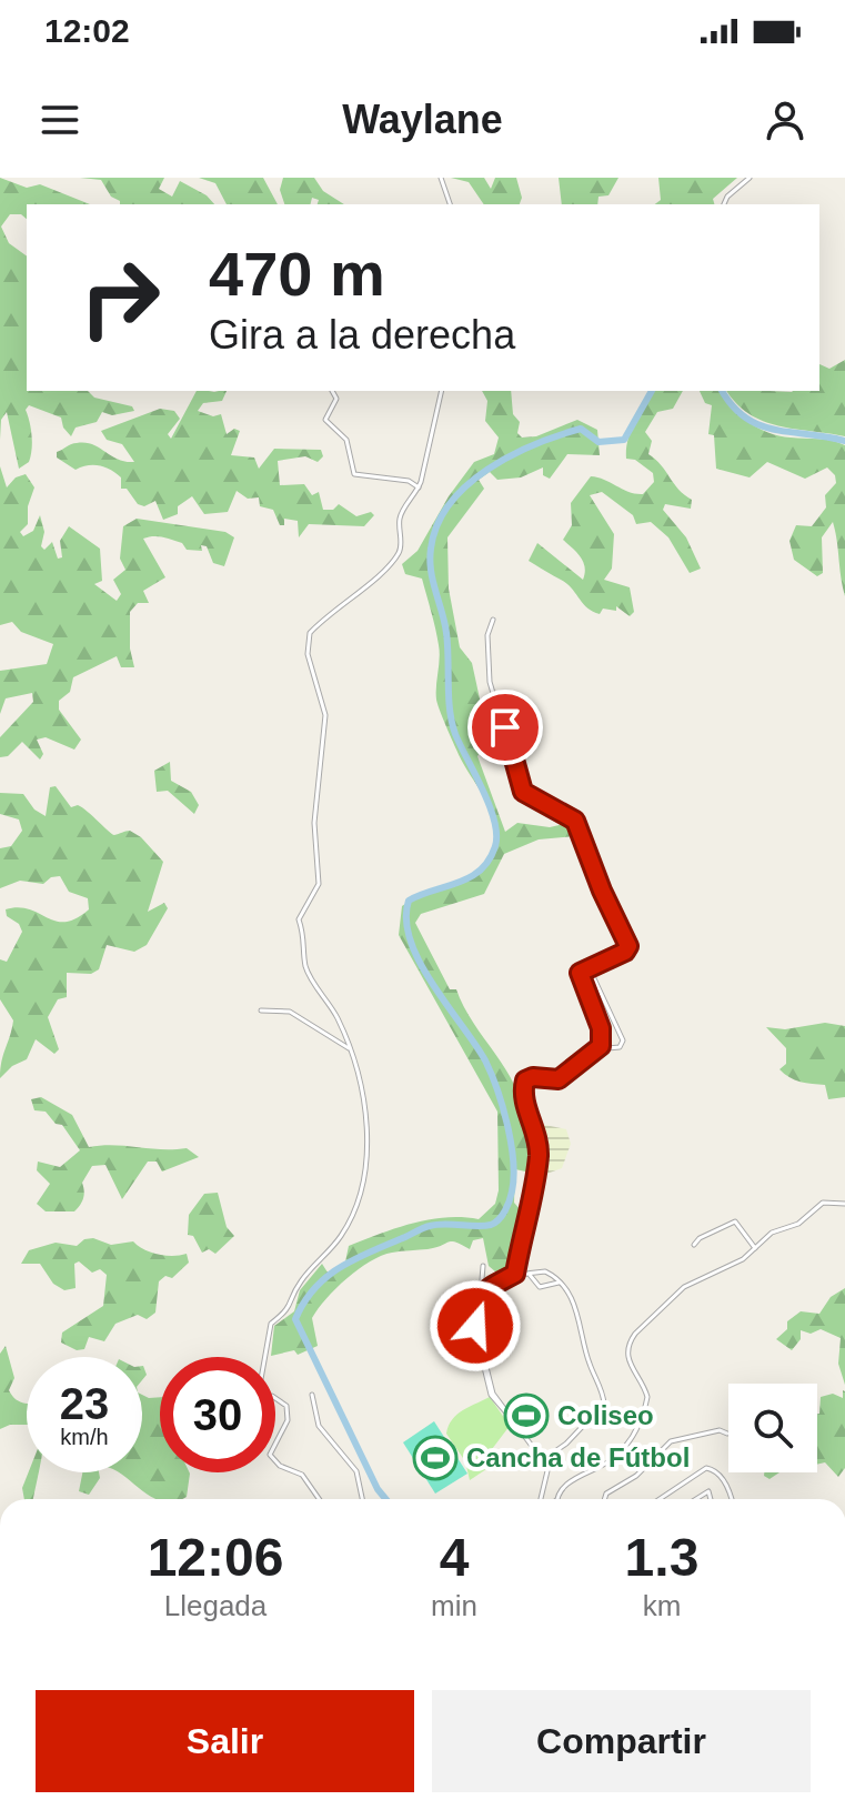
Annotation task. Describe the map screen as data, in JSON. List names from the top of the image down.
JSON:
{
  "places": {
    "sports": ["Coliseo", "Cancha de Fútbol"]
  },
  "page": {
    "status": "12:02",
    "header": "Waylane",
    "turn": ["470 m", "Gira a la derecha"],
    "speed": "23 km/h",
    "limit": "30",
    "eta": [
      "12:06",
      "Llegada",
      "4",
      "min",
      "1.3",
      "km"
    ],
    "buttons": ["Salir", "Compartir"]
  }
}
